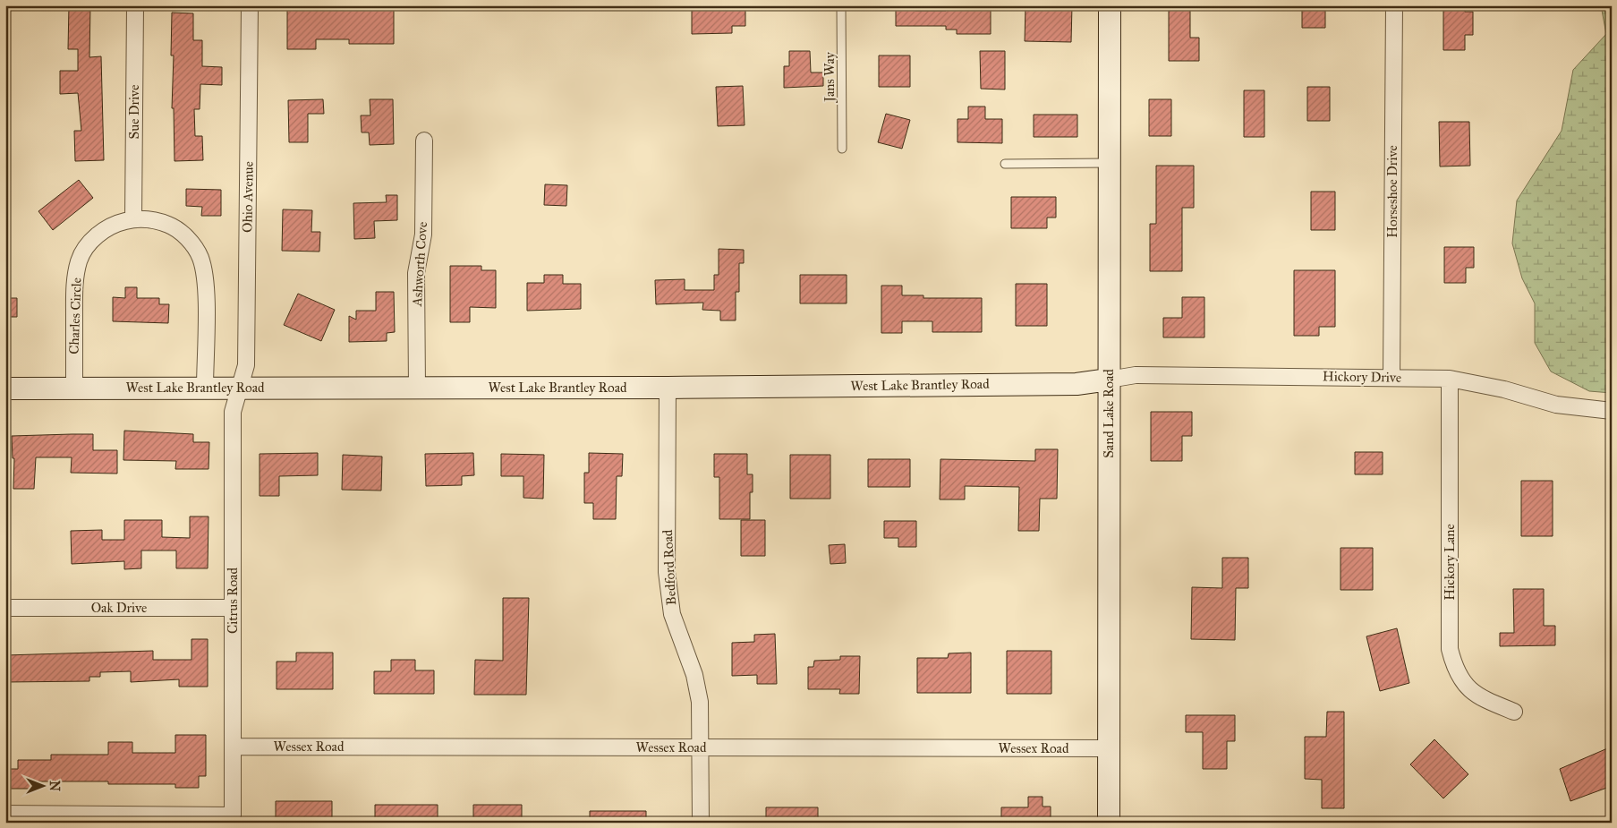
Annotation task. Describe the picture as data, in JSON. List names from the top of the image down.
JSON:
{
  "streets": {
    "street": [
      "Sue Drive",
      "Horseshoe Drive",
      "Ohio Avenue",
      "Ashworth Cove",
      "Charles Circle",
      "Hickory Drive",
      "West Lake Brantley Road",
      "Sand Lake Road",
      "Hickory Lane",
      "Bedford Road",
      "Citrus Road",
      "Oak Drive",
      "Wessex Road"
    ],
    "lane": ["Jans Way"]
  },
  "crossings": [
    ["Sue Drive", "Charles Circle"],
    ["Horseshoe Drive", "Hickory Drive"],
    ["Ohio Avenue", "West Lake Brantley Road"],
    ["Ohio Avenue", "Citrus Road"],
    ["Ashworth Cove", "West Lake Brantley Road"],
    ["Charles Circle", "West Lake Brantley Road"],
    ["Hickory Drive", "West Lake Brantley Road"],
    ["Hickory Drive", "Sand Lake Road"],
    ["Hickory Drive", "Hickory Lane"],
    ["West Lake Brantley Road", "Sand Lake Road"],
    ["West Lake Brantley Road", "Bedford Road"],
    ["West Lake Brantley Road", "Citrus Road"],
    ["Sand Lake Road", "Wessex Road"],
    ["Bedford Road", "Wessex Road"],
    ["Citrus Road", "Oak Drive"],
    ["Citrus Road", "Wessex Road"]
  ],
  "north": "right"
}
